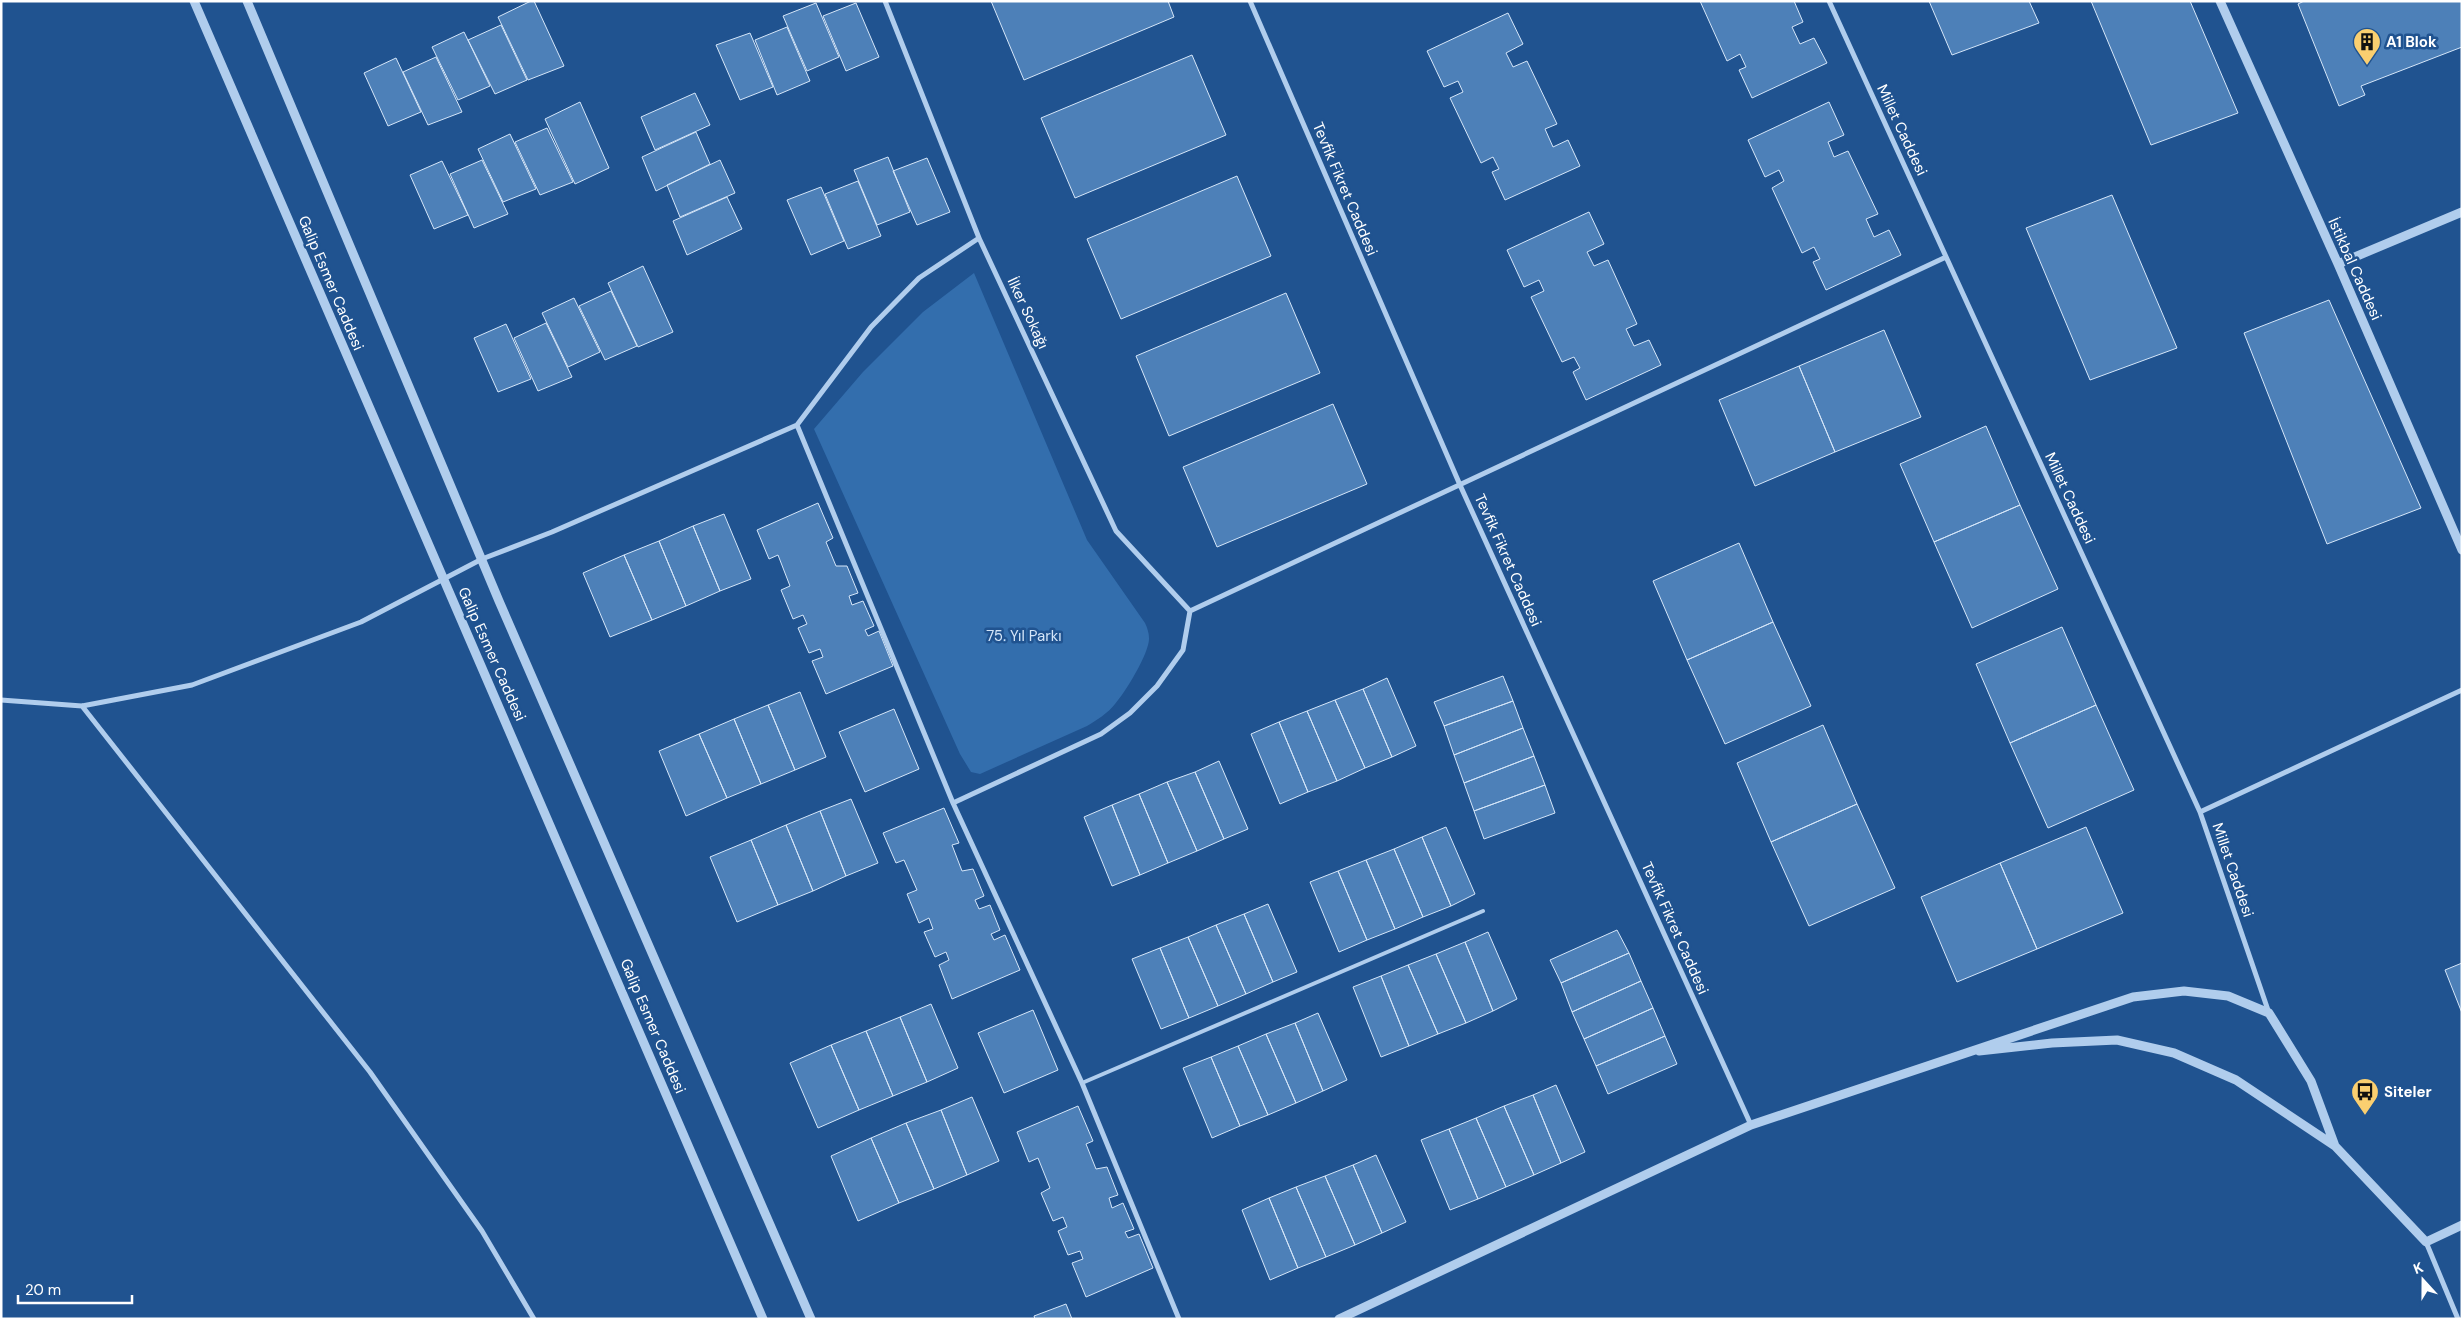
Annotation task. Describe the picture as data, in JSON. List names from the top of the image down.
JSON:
{
  "streets": {
    "street": [
      "Millet Caddesi",
      "Tevfik Fikret Caddesi",
      "İstikbal Caddesi",
      "Galip Esmer Caddesi",
      "İlker Sokağı"
    ]
  },
  "parks": ["75. Yıl Parkı"],
  "places": {
    "building": ["A1 Blok"],
    "bus stop": ["Siteler"]
  },
  "scale_bar": "20 m",
  "north": "top"
}
